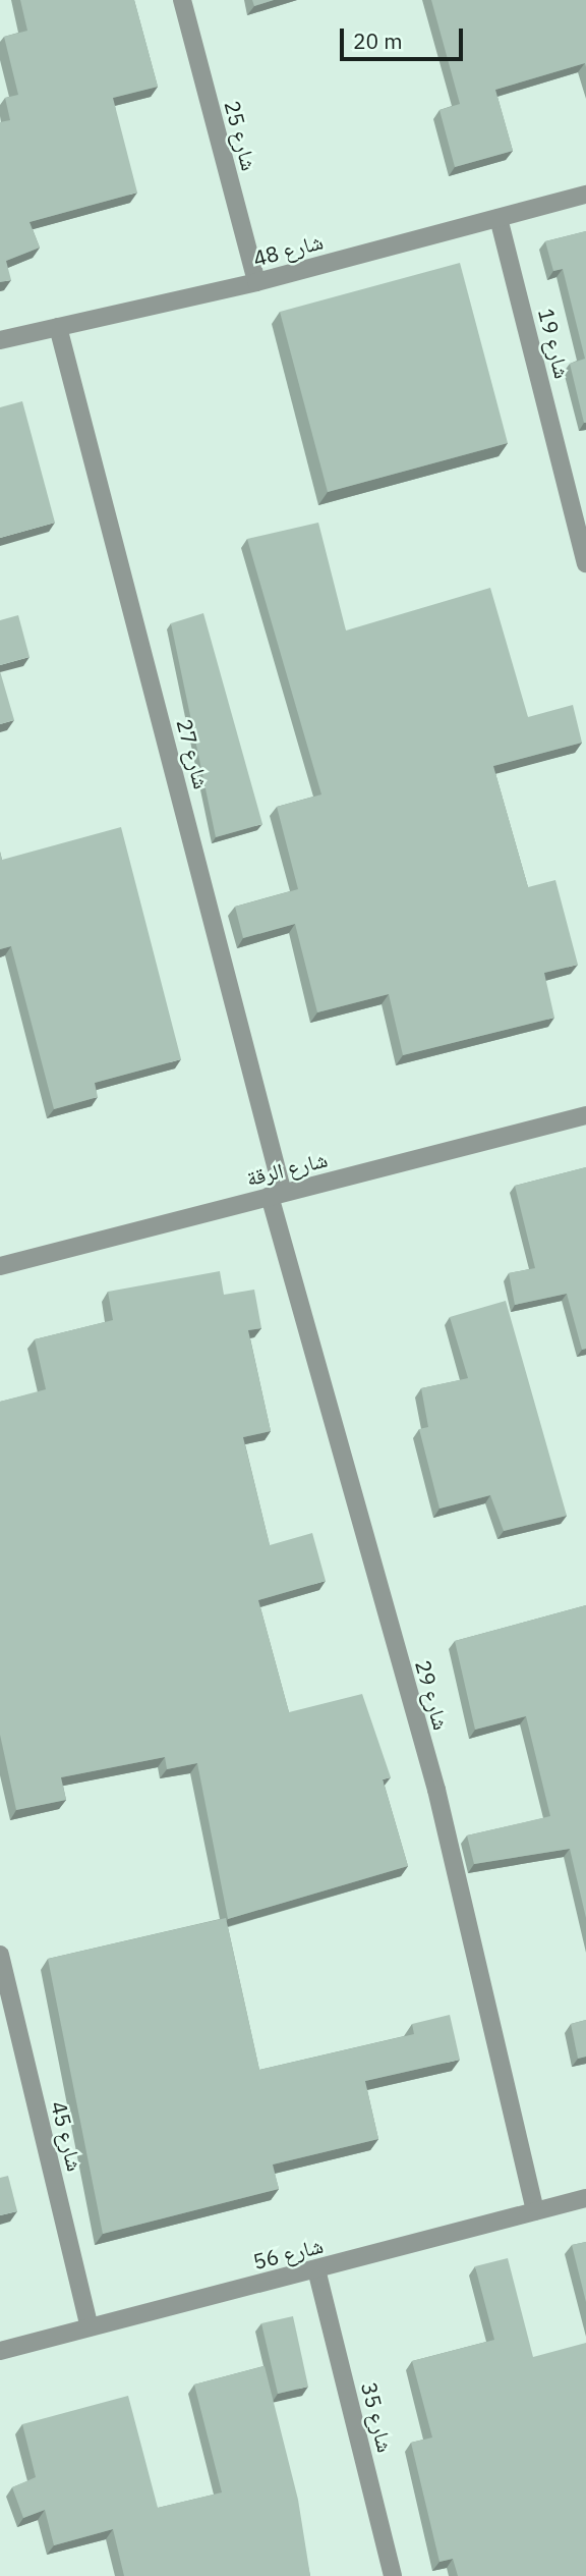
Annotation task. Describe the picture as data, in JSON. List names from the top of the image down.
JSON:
{
  "streets": {
    "street": [
      "شارع 25",
      "شارع 48",
      "شارع 19",
      "شارع 27",
      "شارع الرقة",
      "شارع 29",
      "شارع 45",
      "شارع 56",
      "شارع 35"
    ]
  },
  "crossings": [
    ["شارع 25", "شارع 48"],
    ["شارع 48", "شارع 19"],
    ["شارع 48", "شارع 27"],
    ["شارع 27", "شارع الرقة"],
    ["شارع 27", "شارع 29"],
    ["شارع الرقة", "شارع 29"],
    ["شارع 29", "شارع 56"],
    ["شارع 45", "شارع 56"],
    ["شارع 56", "شارع 35"]
  ],
  "scale_bar": "20 m"
}
